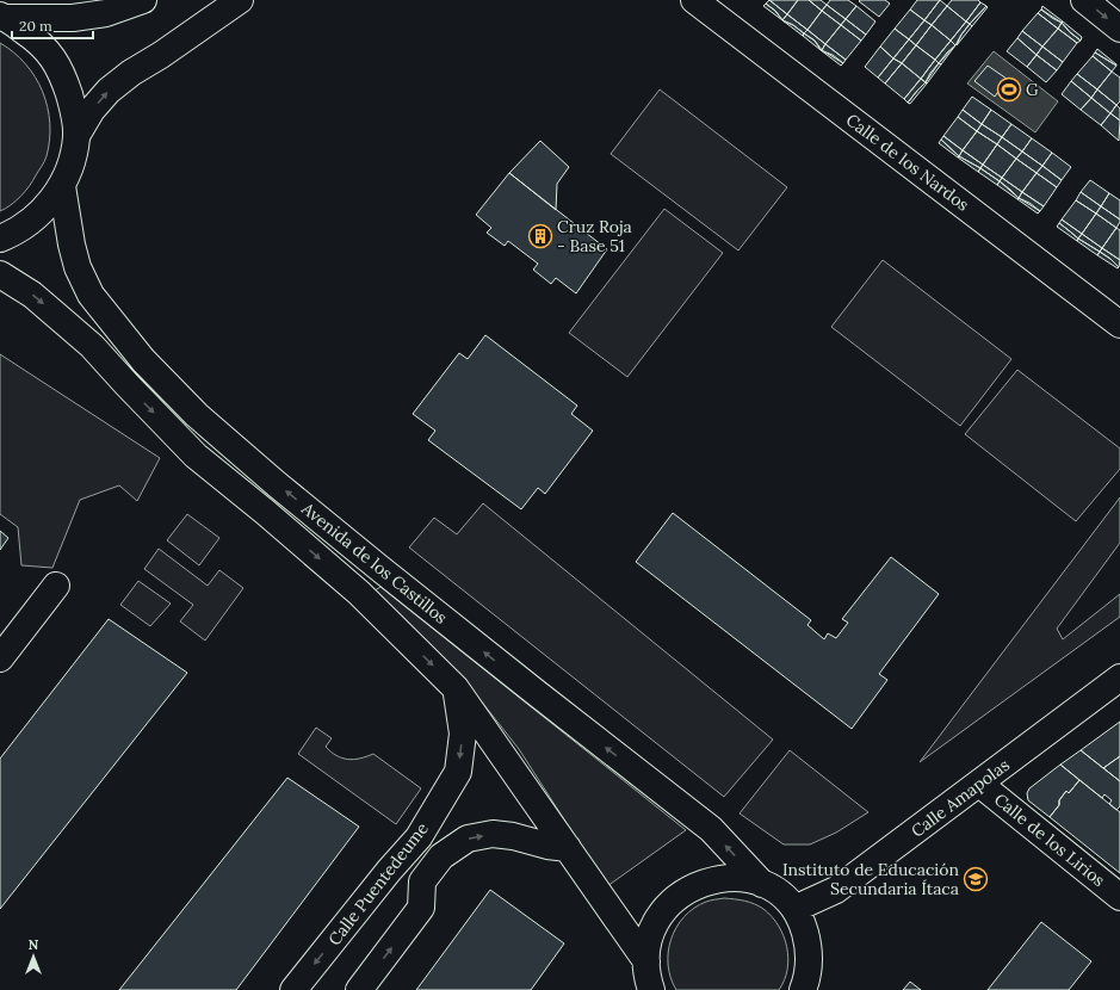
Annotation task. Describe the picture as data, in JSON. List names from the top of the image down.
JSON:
{
  "streets": {
    "main road": [
      "Calle de los Nardos",
      "Avenida de los Castillos",
      "Calle Amapolas",
      "Calle de los Lirios",
      "Calle Puentedeume"
    ]
  },
  "crossings": [
    ["Avenida de los Castillos", "Calle Puentedeume"],
    ["Calle Amapolas", "Calle de los Lirios"]
  ],
  "places": {
    "sports": ["G"],
    "building": ["Cruz Roja - Base 51"],
    "school or university": ["Instituto de Educación Secundaria Ítaca"]
  },
  "scale_bar": "20 m",
  "north": "top"
}
